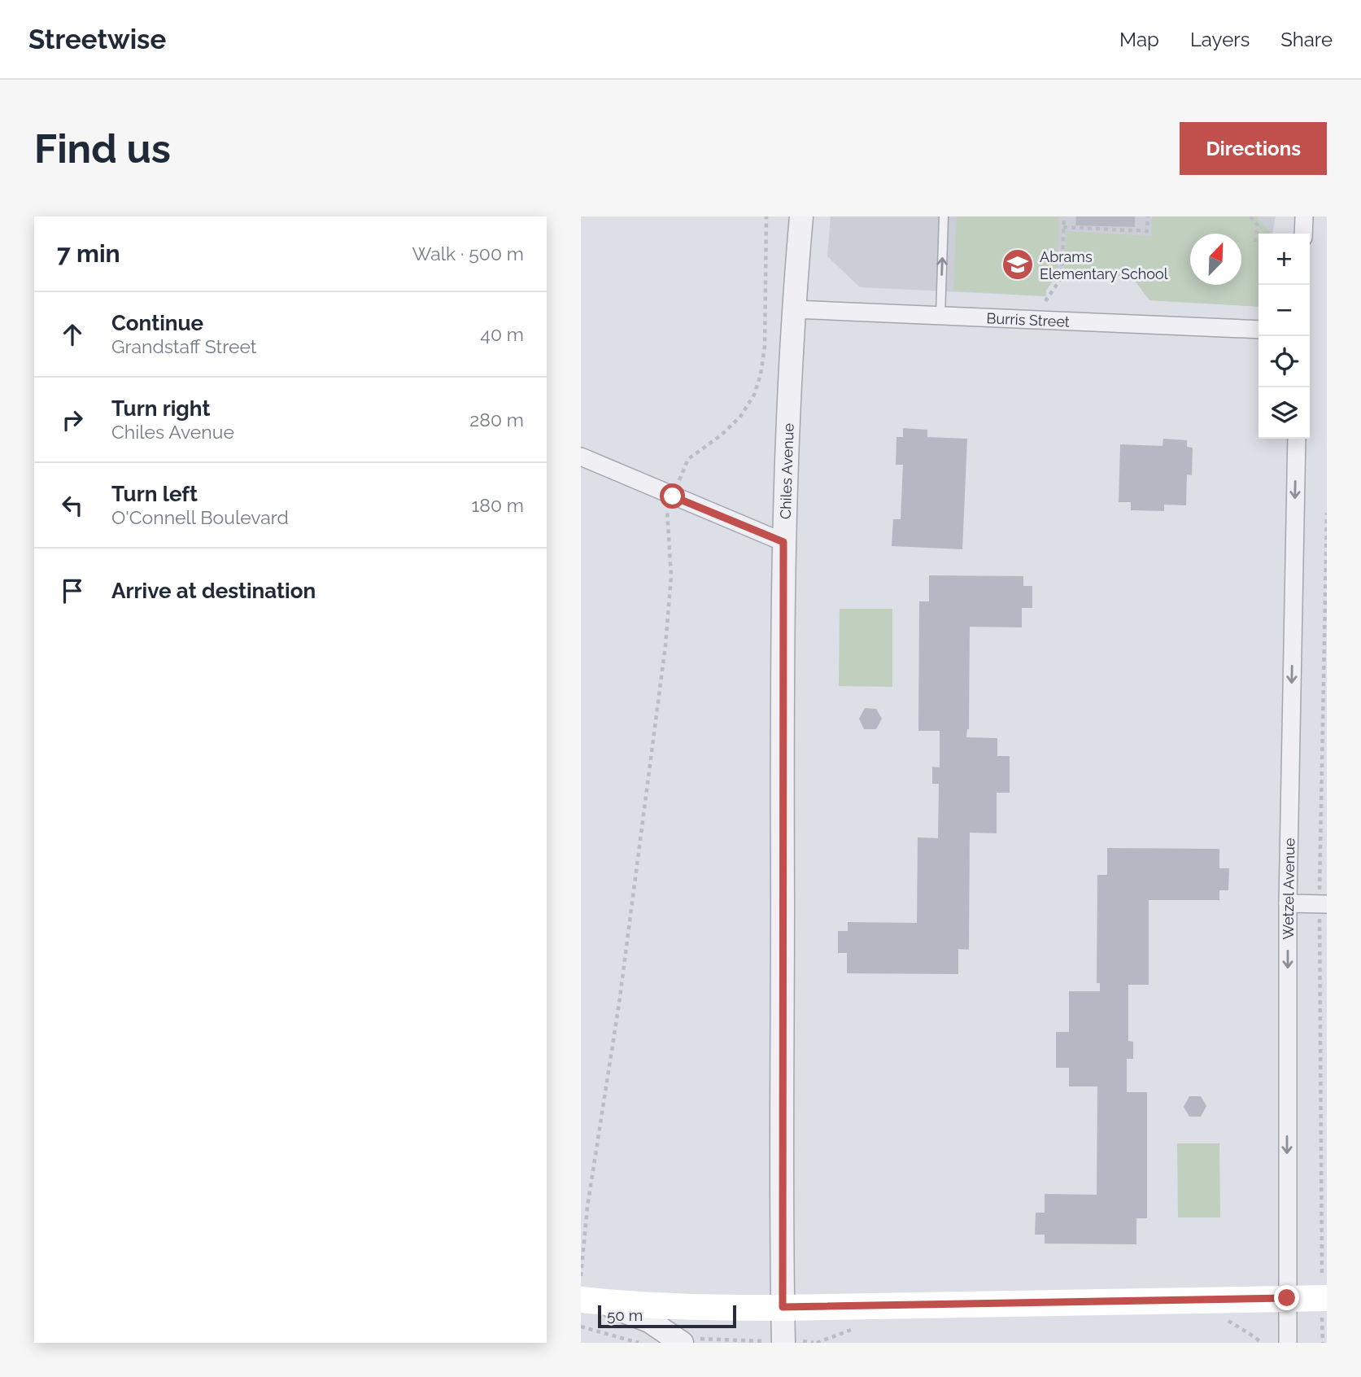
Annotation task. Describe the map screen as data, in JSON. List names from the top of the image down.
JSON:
{
  "streets": {
    "street": ["Burris Street", "Chiles Avenue", "Wetzel Avenue"]
  },
  "crossings": [
    ["Burris Street", "Chiles Avenue"]
  ],
  "one_way": ["Wetzel Avenue"],
  "places": {
    "school or university": ["Abrams Elementary School"]
  },
  "scale_bar": "50 m",
  "north": "top right",
  "page": {
    "header": "Streetwise",
    "nav": ["Map", "Layers", "Share"],
    "buttons": "Directions",
    "title": "Find us",
    "heading": ["7 min", "Walk · 500 m"],
    "map_buttons": ["+", "−"],
    "list": [
      ["Continue", "Grandstaff Street", "40 m"],
      ["Turn right", "Chiles Avenue", "280 m"],
      ["Turn left", "O'Connell Boulevard", "180 m"],
      "Arrive at destination"
    ],
    "scale": "50 m"
  }
}
